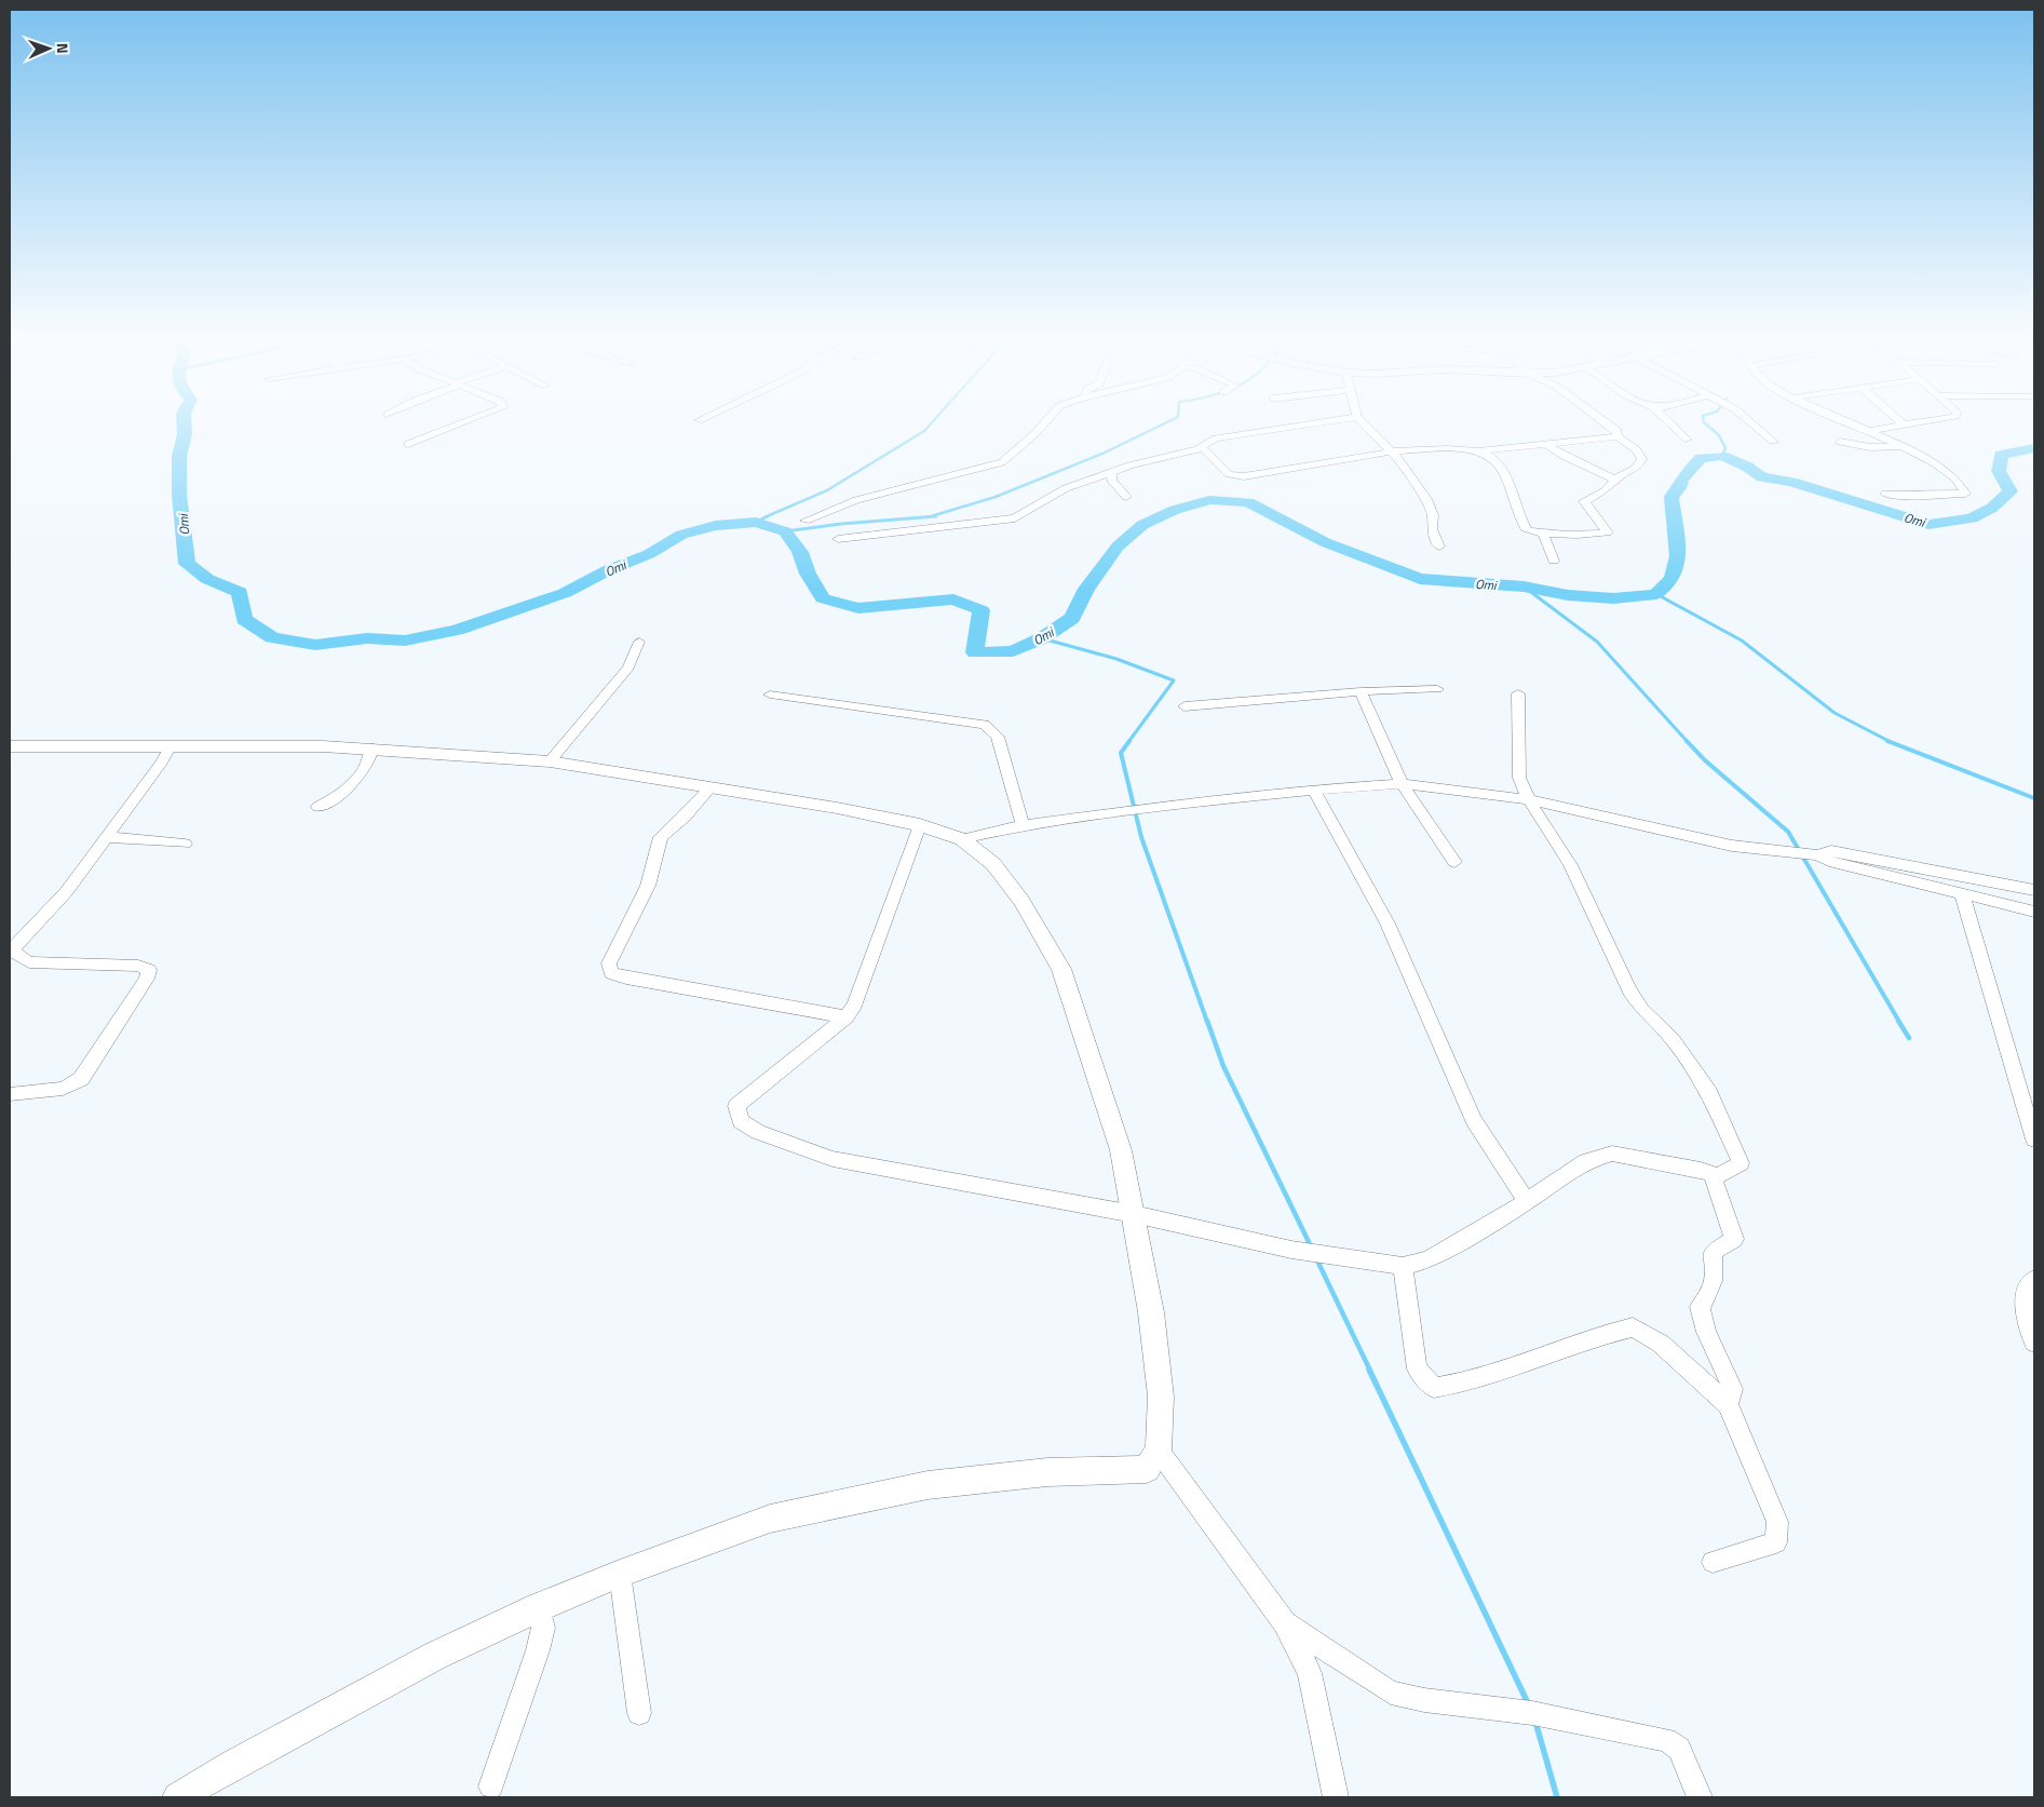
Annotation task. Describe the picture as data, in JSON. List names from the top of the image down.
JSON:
{
  "water": ["Omi"],
  "north": "right"
}
